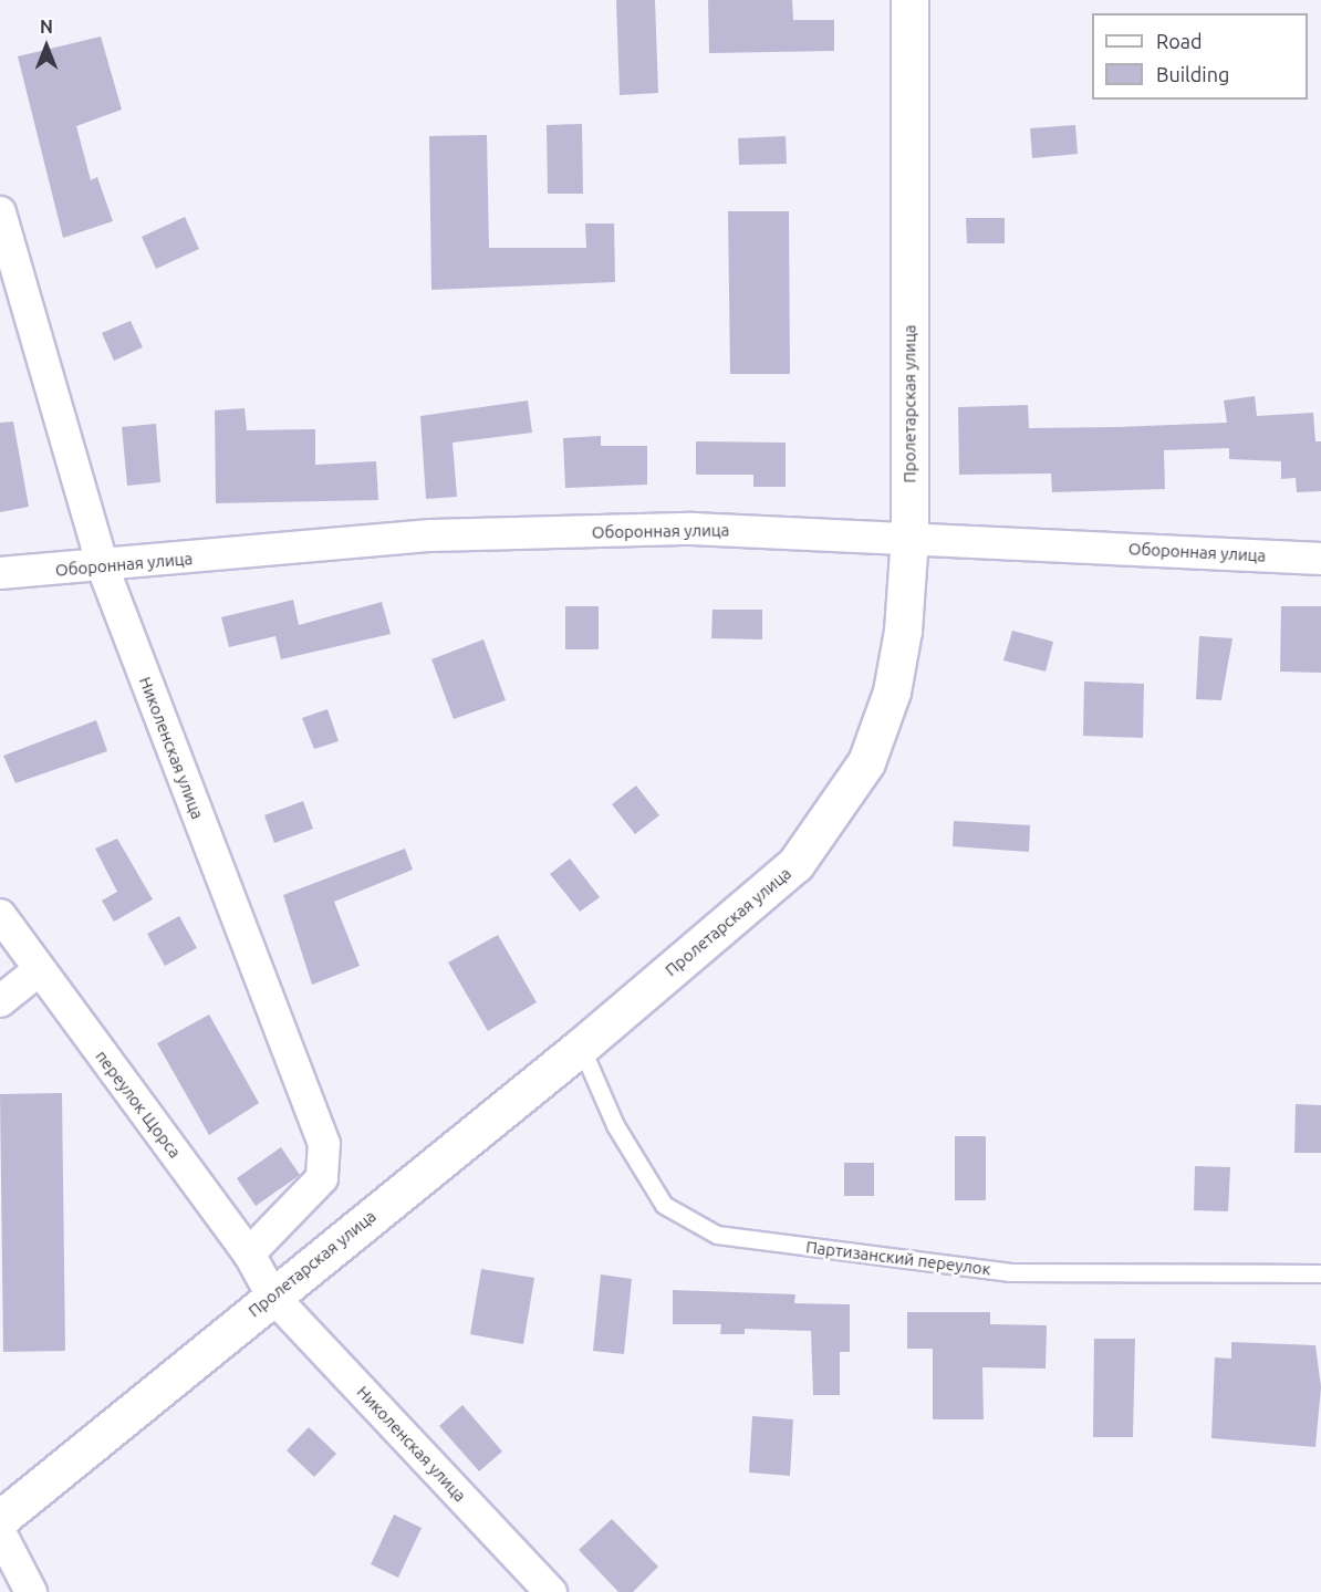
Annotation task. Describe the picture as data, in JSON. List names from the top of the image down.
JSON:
{
  "streets": {
    "street": [
      "Пролетарская улица",
      "Оборонная улица",
      "Николенская улица",
      "переулок Щорса"
    ],
    "lane": ["Партизанский переулок"]
  },
  "crossings": [
    ["Пролетарская улица", "Оборонная улица"],
    ["Пролетарская улица", "Николенская улица"],
    ["Пролетарская улица", "переулок Щорса"],
    ["Пролетарская улица", "Партизанский переулок"],
    ["Оборонная улица", "Николенская улица"],
    ["Николенская улица", "переулок Щорса"]
  ],
  "legend": ["Road", "Building"],
  "north": "top"
}
